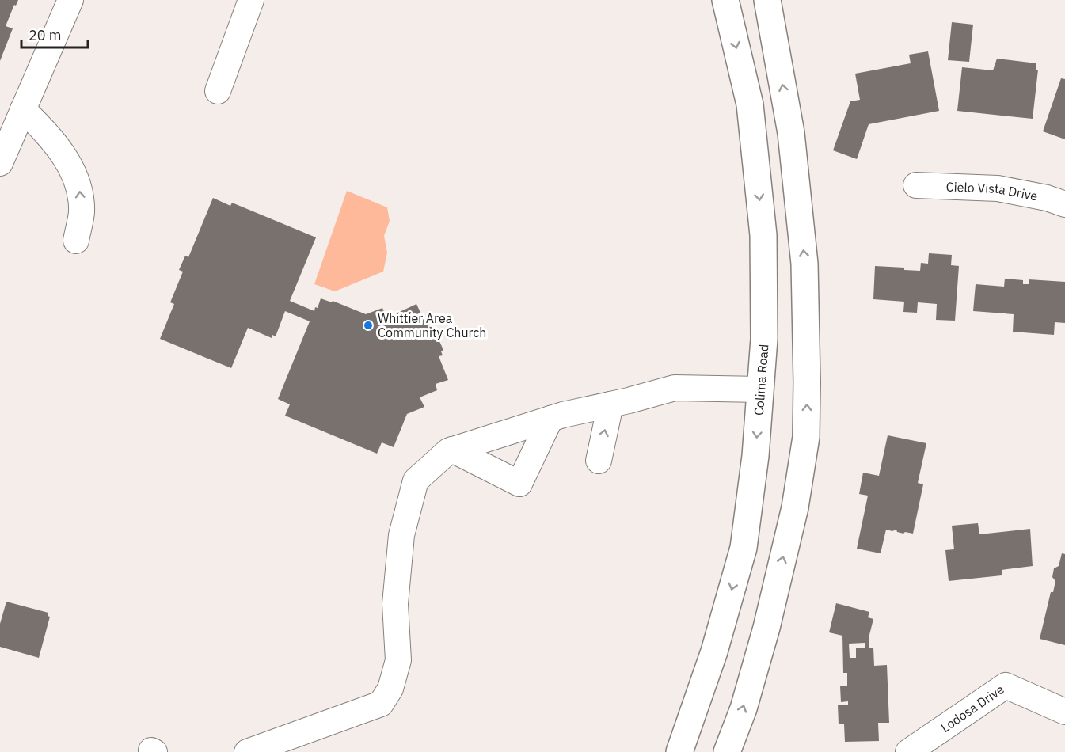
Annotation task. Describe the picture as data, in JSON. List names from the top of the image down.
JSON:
{
  "streets": {
    "main road": ["Colima Road"],
    "street": ["Cielo Vista Drive", "Lodosa Drive"]
  },
  "places": ["Whittier Area Community Church"],
  "scale_bar": "20 m"
}
